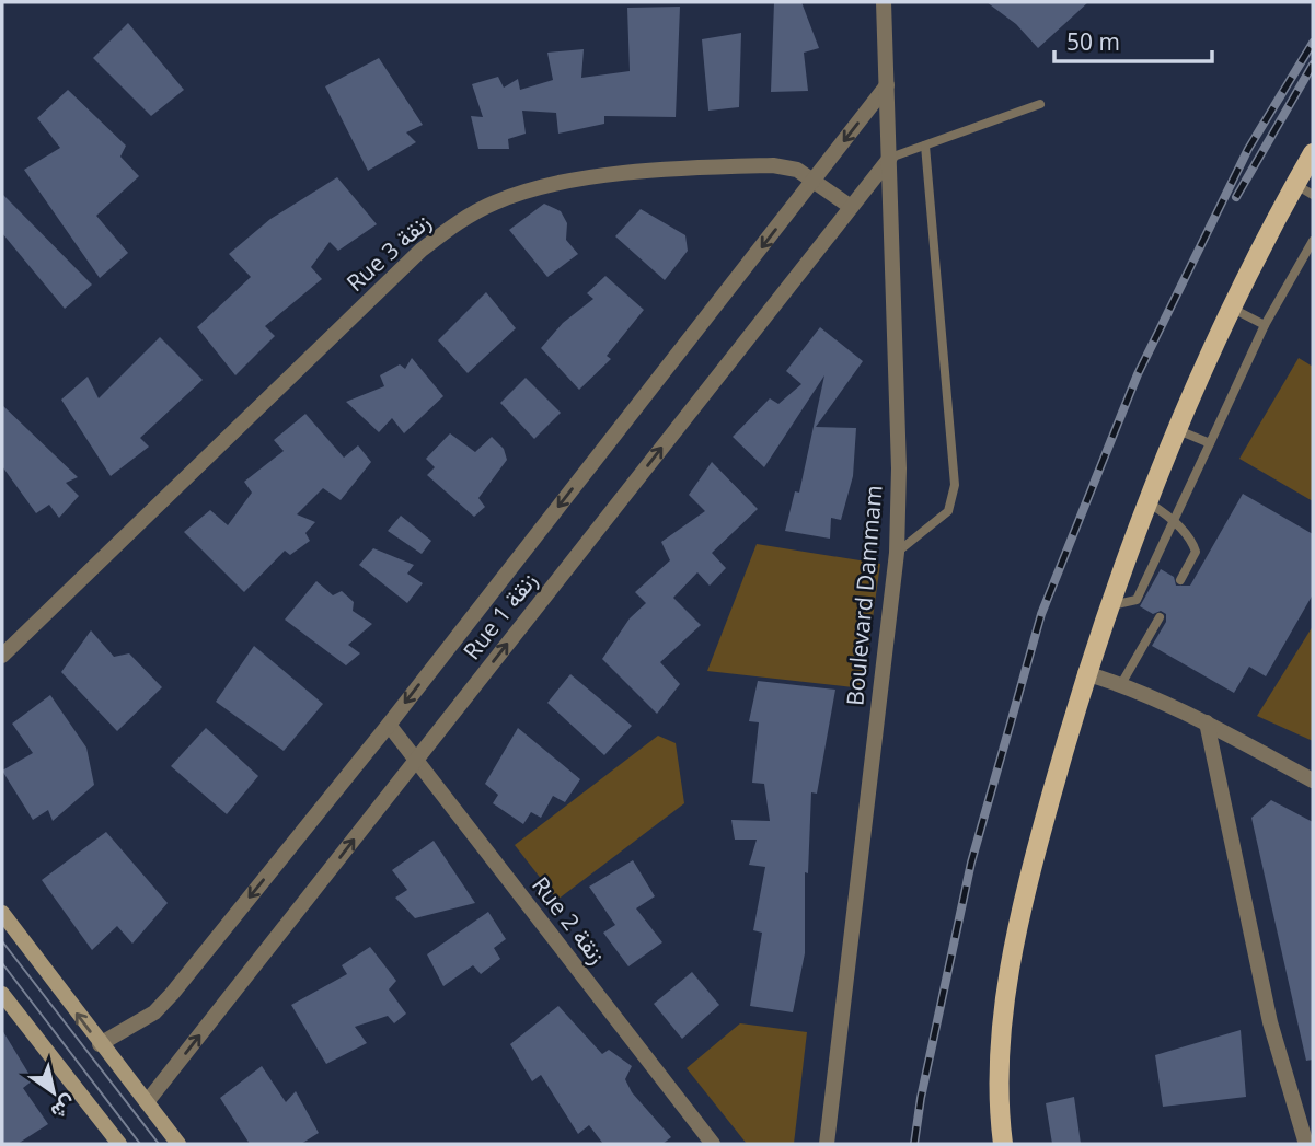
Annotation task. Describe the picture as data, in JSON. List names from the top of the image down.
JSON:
{
  "streets": {
    "street": [
      "Rue 3 زنقة",
      "Boulevard Dammam",
      "Rue 1 زنقة",
      "Rue 2 زنقة"
    ]
  },
  "crossings": [
    ["Rue 3 زنقة", "Rue 1 زنقة"],
    ["Boulevard Dammam", "Rue 1 زنقة"],
    ["Rue 1 زنقة", "Rue 2 زنقة"]
  ],
  "scale_bar": "50 m",
  "north": "bottom right"
}
